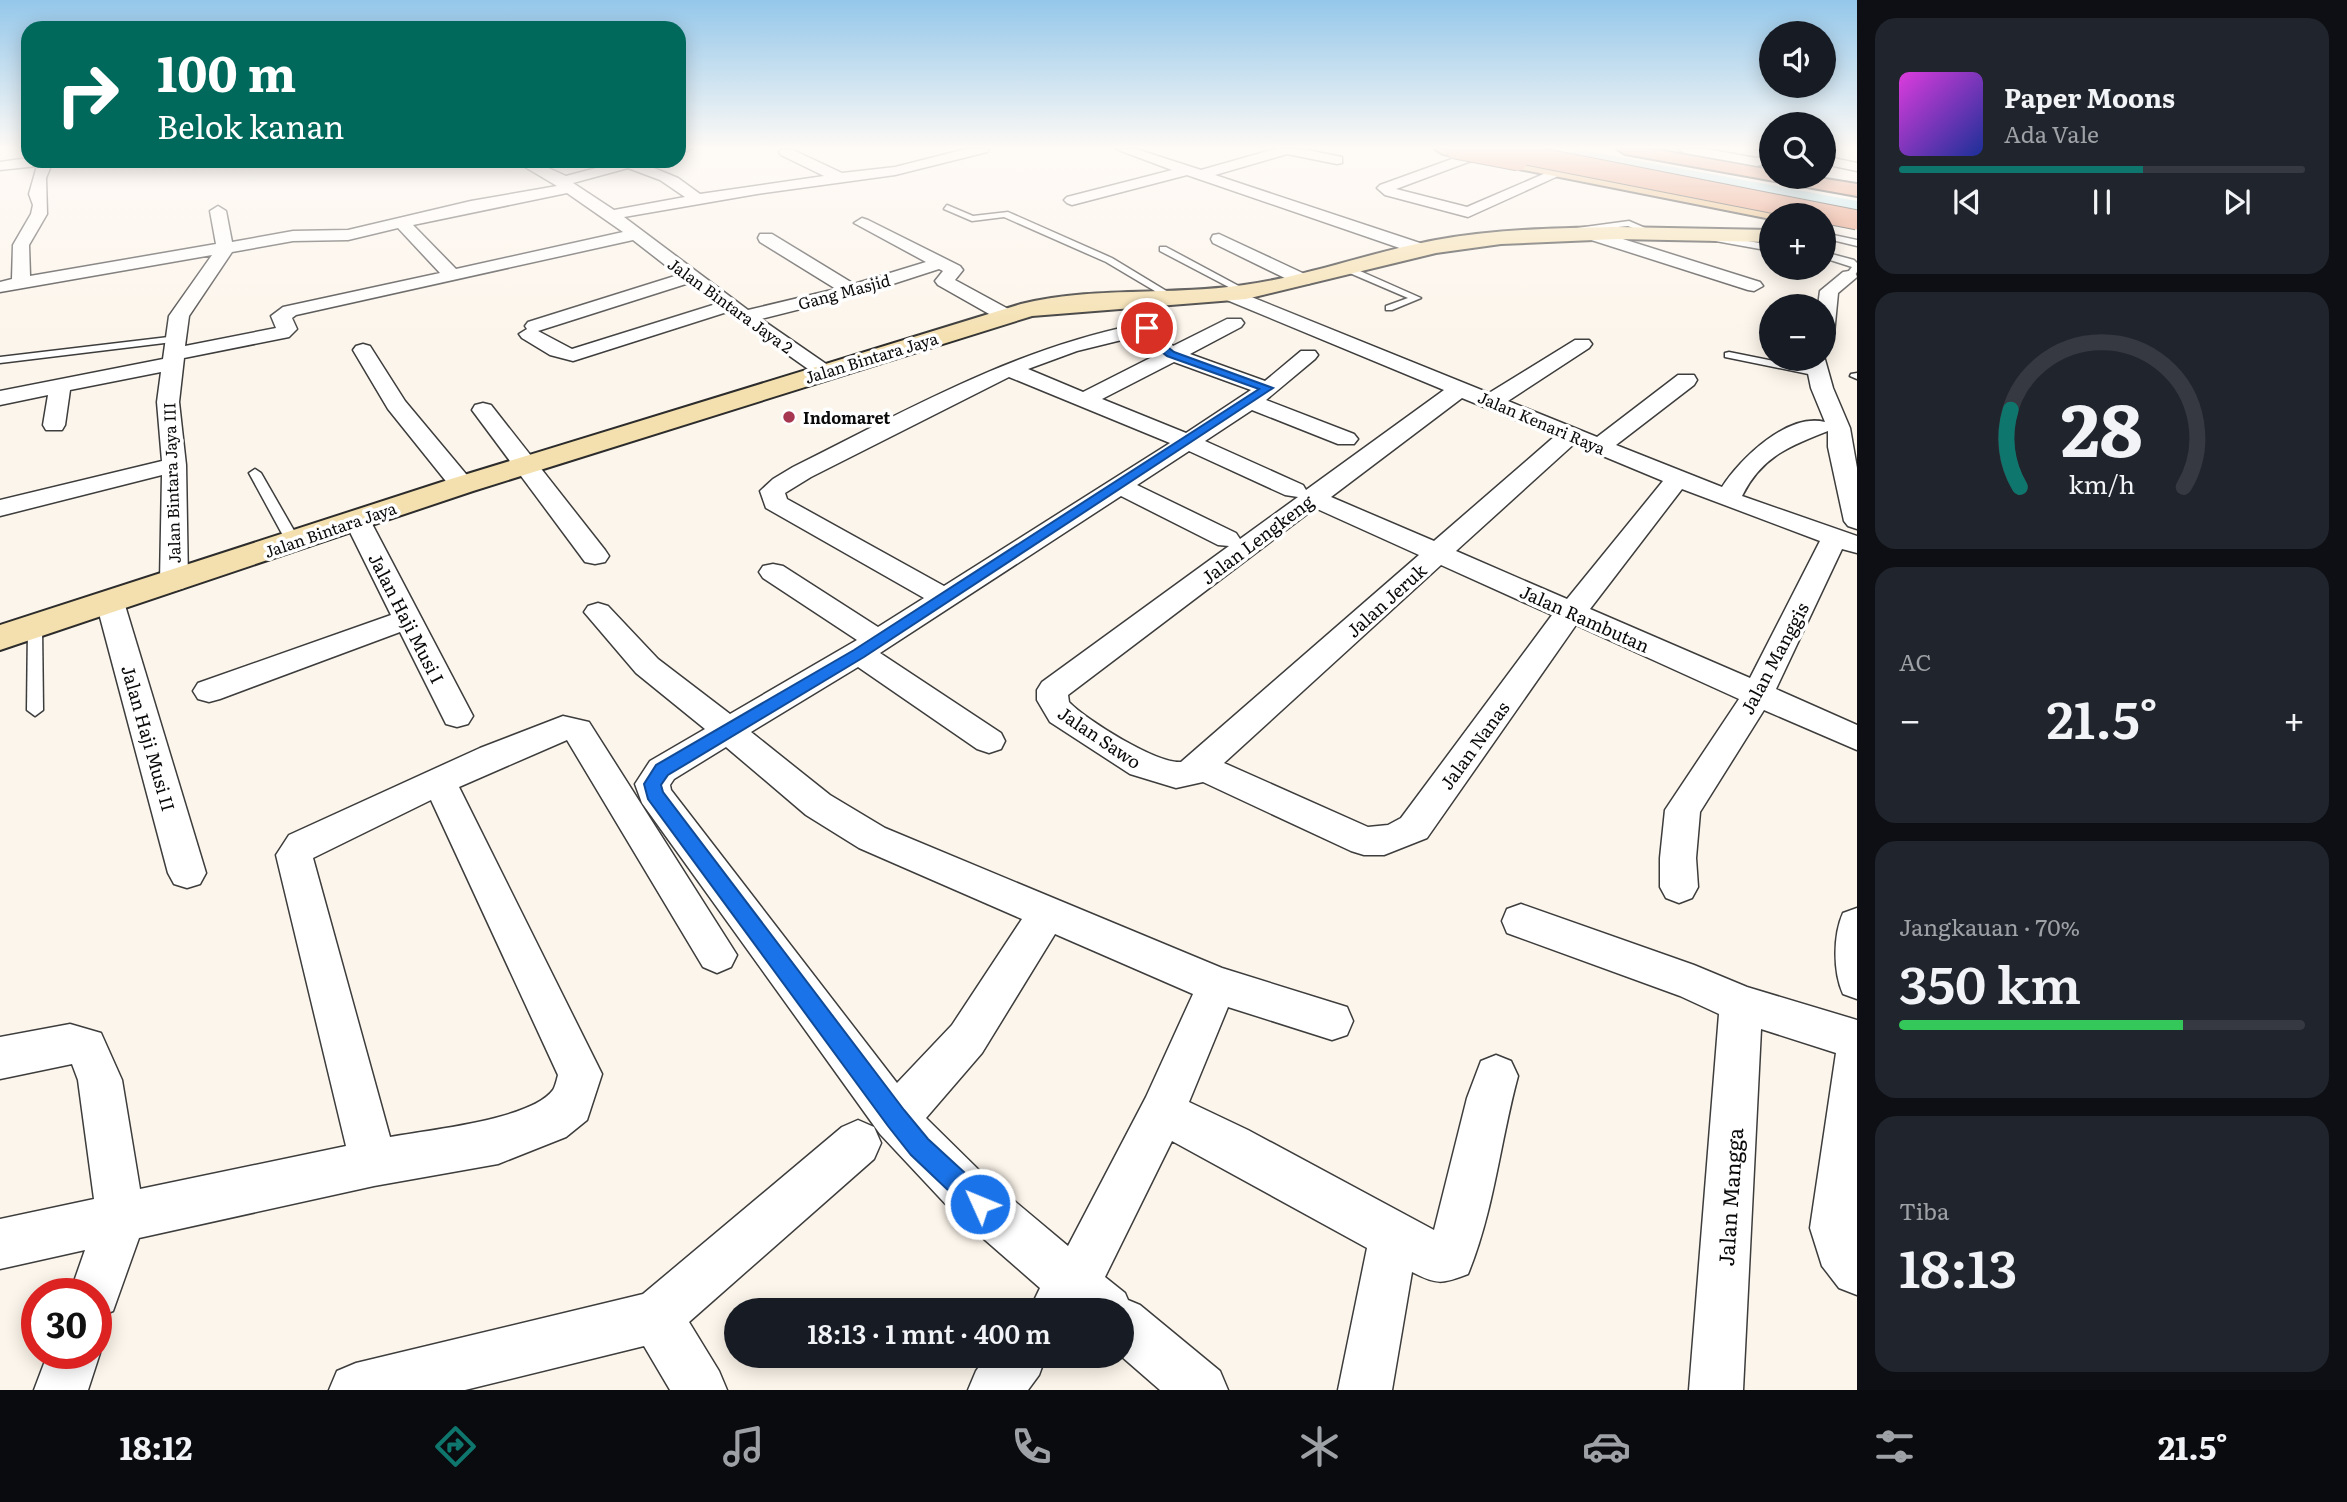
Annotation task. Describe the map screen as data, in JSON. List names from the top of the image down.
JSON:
{
  "streets": {
    "street": [
      "Gang Masjid",
      "Jalan Bintara Jaya 2",
      "Jalan Bintara Jaya",
      "Jalan Kenari Raya",
      "Jalan Bintara Jaya III",
      "Jalan Lengkeng",
      "Jalan Jeruk",
      "Jalan Haji Musi I",
      "Jalan Rambutan",
      "Jalan Manggis",
      "Jalan Sawo",
      "Jalan Haji Musi II",
      "Jalan Nanas",
      "Jalan Mangga"
    ]
  },
  "crossings": [
    ["Gang Masjid", "Jalan Bintara Jaya 2"],
    ["Jalan Bintara Jaya 2", "Jalan Bintara Jaya"],
    ["Jalan Bintara Jaya", "Jalan Kenari Raya"],
    ["Jalan Bintara Jaya", "Jalan Bintara Jaya III"],
    ["Jalan Bintara Jaya", "Jalan Haji Musi I"],
    ["Jalan Bintara Jaya", "Jalan Haji Musi II"],
    ["Jalan Kenari Raya", "Jalan Lengkeng"],
    ["Jalan Kenari Raya", "Jalan Jeruk"],
    ["Jalan Kenari Raya", "Jalan Manggis"],
    ["Jalan Kenari Raya", "Jalan Nanas"],
    ["Jalan Lengkeng", "Jalan Rambutan"],
    ["Jalan Lengkeng", "Jalan Sawo"],
    ["Jalan Jeruk", "Jalan Rambutan"],
    ["Jalan Jeruk", "Jalan Sawo"],
    ["Jalan Jeruk", "Jalan Nanas"],
    ["Jalan Rambutan", "Jalan Manggis"],
    ["Jalan Rambutan", "Jalan Nanas"],
    ["Jalan Sawo", "Jalan Nanas"]
  ],
  "places": ["Indomaret"],
  "page": {
    "map_buttons": ["+", "−"],
    "turn": ["100 m", "Belok kanan"],
    "song": ["Paper Moons", "Ada Vale"],
    "tile": [
      "AC",
      ["Jangkauan · 70%", "350 km"],
      ["Tiba", "18:13"]
    ],
    "heat": ["−", "21.5°", "+"],
    "limit": "30",
    "trip": "18:13 · 1 mnt · 400 m",
    "tabs": ["18:12", "21.5°"],
    "gauge": ["28", "km/h"]
  }
}
